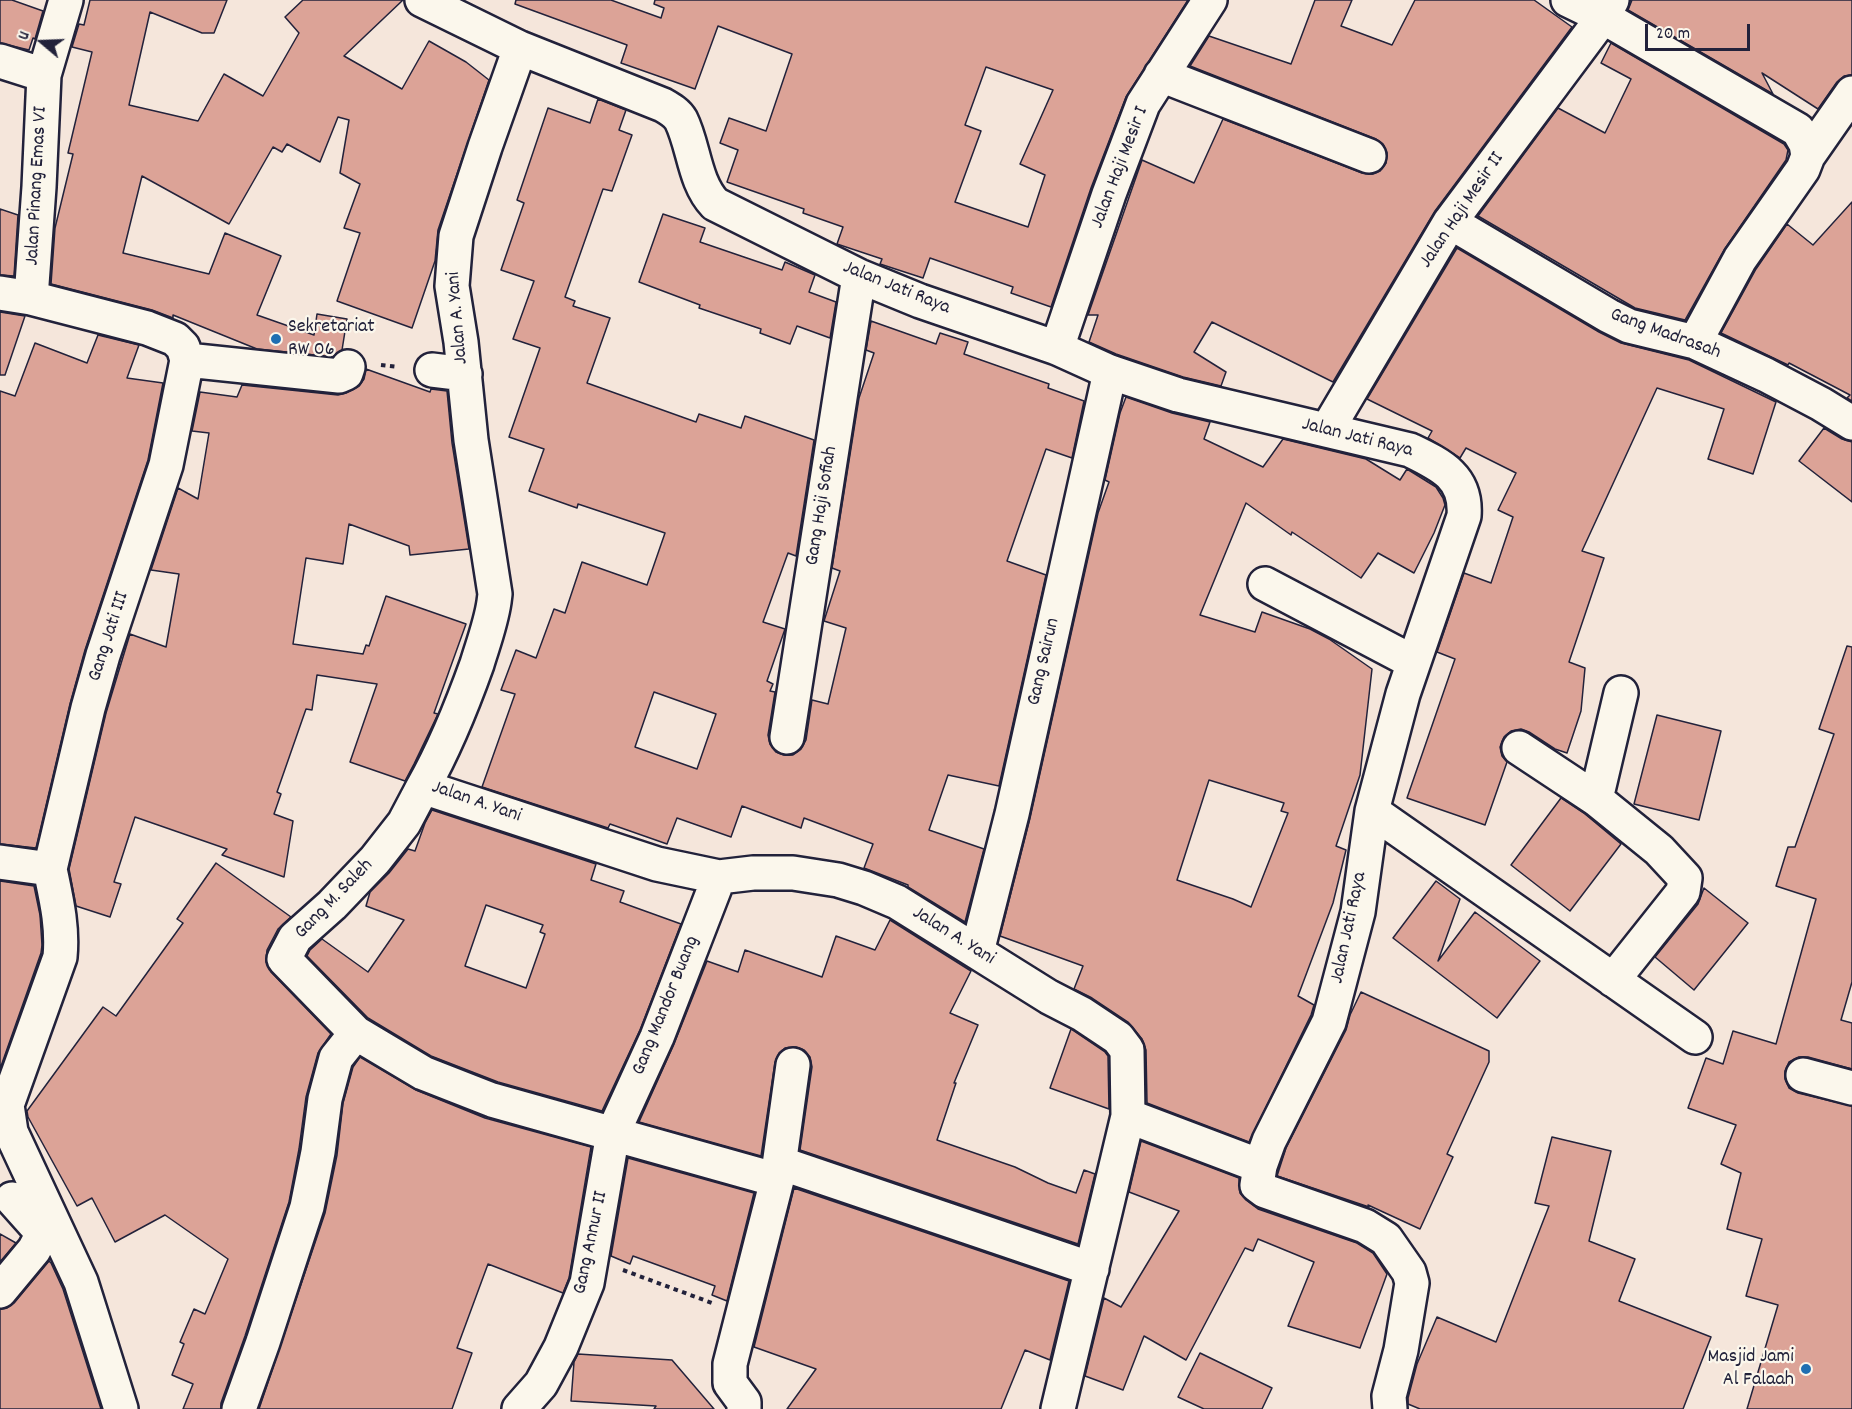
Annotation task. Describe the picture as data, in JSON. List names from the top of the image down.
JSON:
{
  "streets": {
    "street": [
      "Jalan Haji Mesir I",
      "Jalan Pinang Emas VI",
      "Jalan Haji Mesir II",
      "Jalan Jati Raya",
      "Jalan A. Yani",
      "Gang Madrasah",
      "Gang Haji Sofiah",
      "Gang Jati III",
      "Gang Sairun",
      "Gang M. Saleh",
      "Gang Mandor Buang",
      "Gang Annur II"
    ]
  },
  "crossings": [
    ["Jalan Haji Mesir I", "Jalan Jati Raya"],
    ["Jalan Haji Mesir II", "Jalan Jati Raya"],
    ["Jalan Haji Mesir II", "Gang Madrasah"],
    ["Jalan Jati Raya", "Jalan A. Yani"],
    ["Jalan Jati Raya", "Gang Haji Sofiah"],
    ["Jalan Jati Raya", "Gang Sairun"],
    ["Jalan A. Yani", "Gang Sairun"],
    ["Jalan A. Yani", "Gang M. Saleh"],
    ["Jalan A. Yani", "Gang Mandor Buang"],
    ["Gang Mandor Buang", "Gang Annur II"]
  ],
  "places": ["Sekretariat RW 06", "Masjid Jami Al Falaah"],
  "scale_bar": "20 m",
  "north": "left"
}
